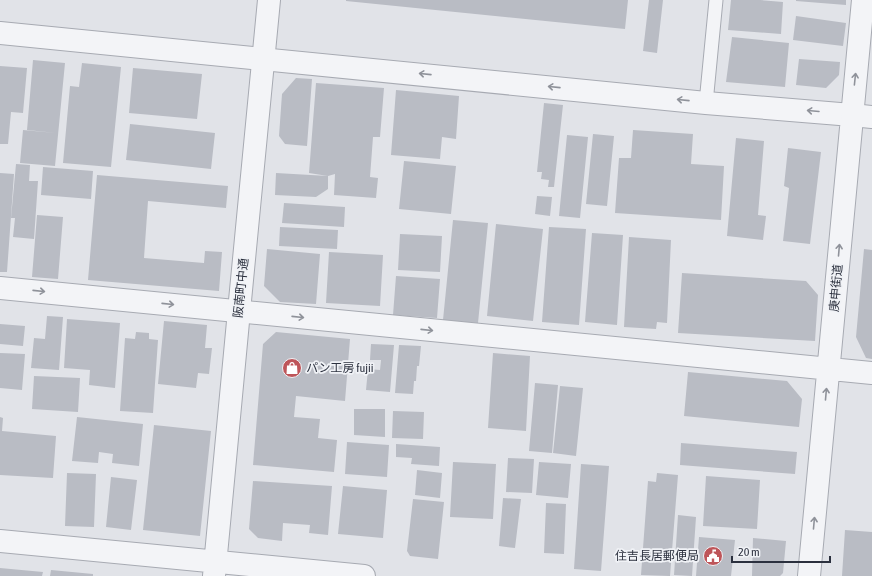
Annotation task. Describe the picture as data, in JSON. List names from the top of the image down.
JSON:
{
  "streets": {
    "street": ["阪南町中通", "庚申街道"]
  },
  "one_way": ["庚申街道"],
  "places": {
    "shop": ["パン工房 fujii"],
    "public building": ["住吉長居郵便局"]
  },
  "scale_bar": "20 m"
}
